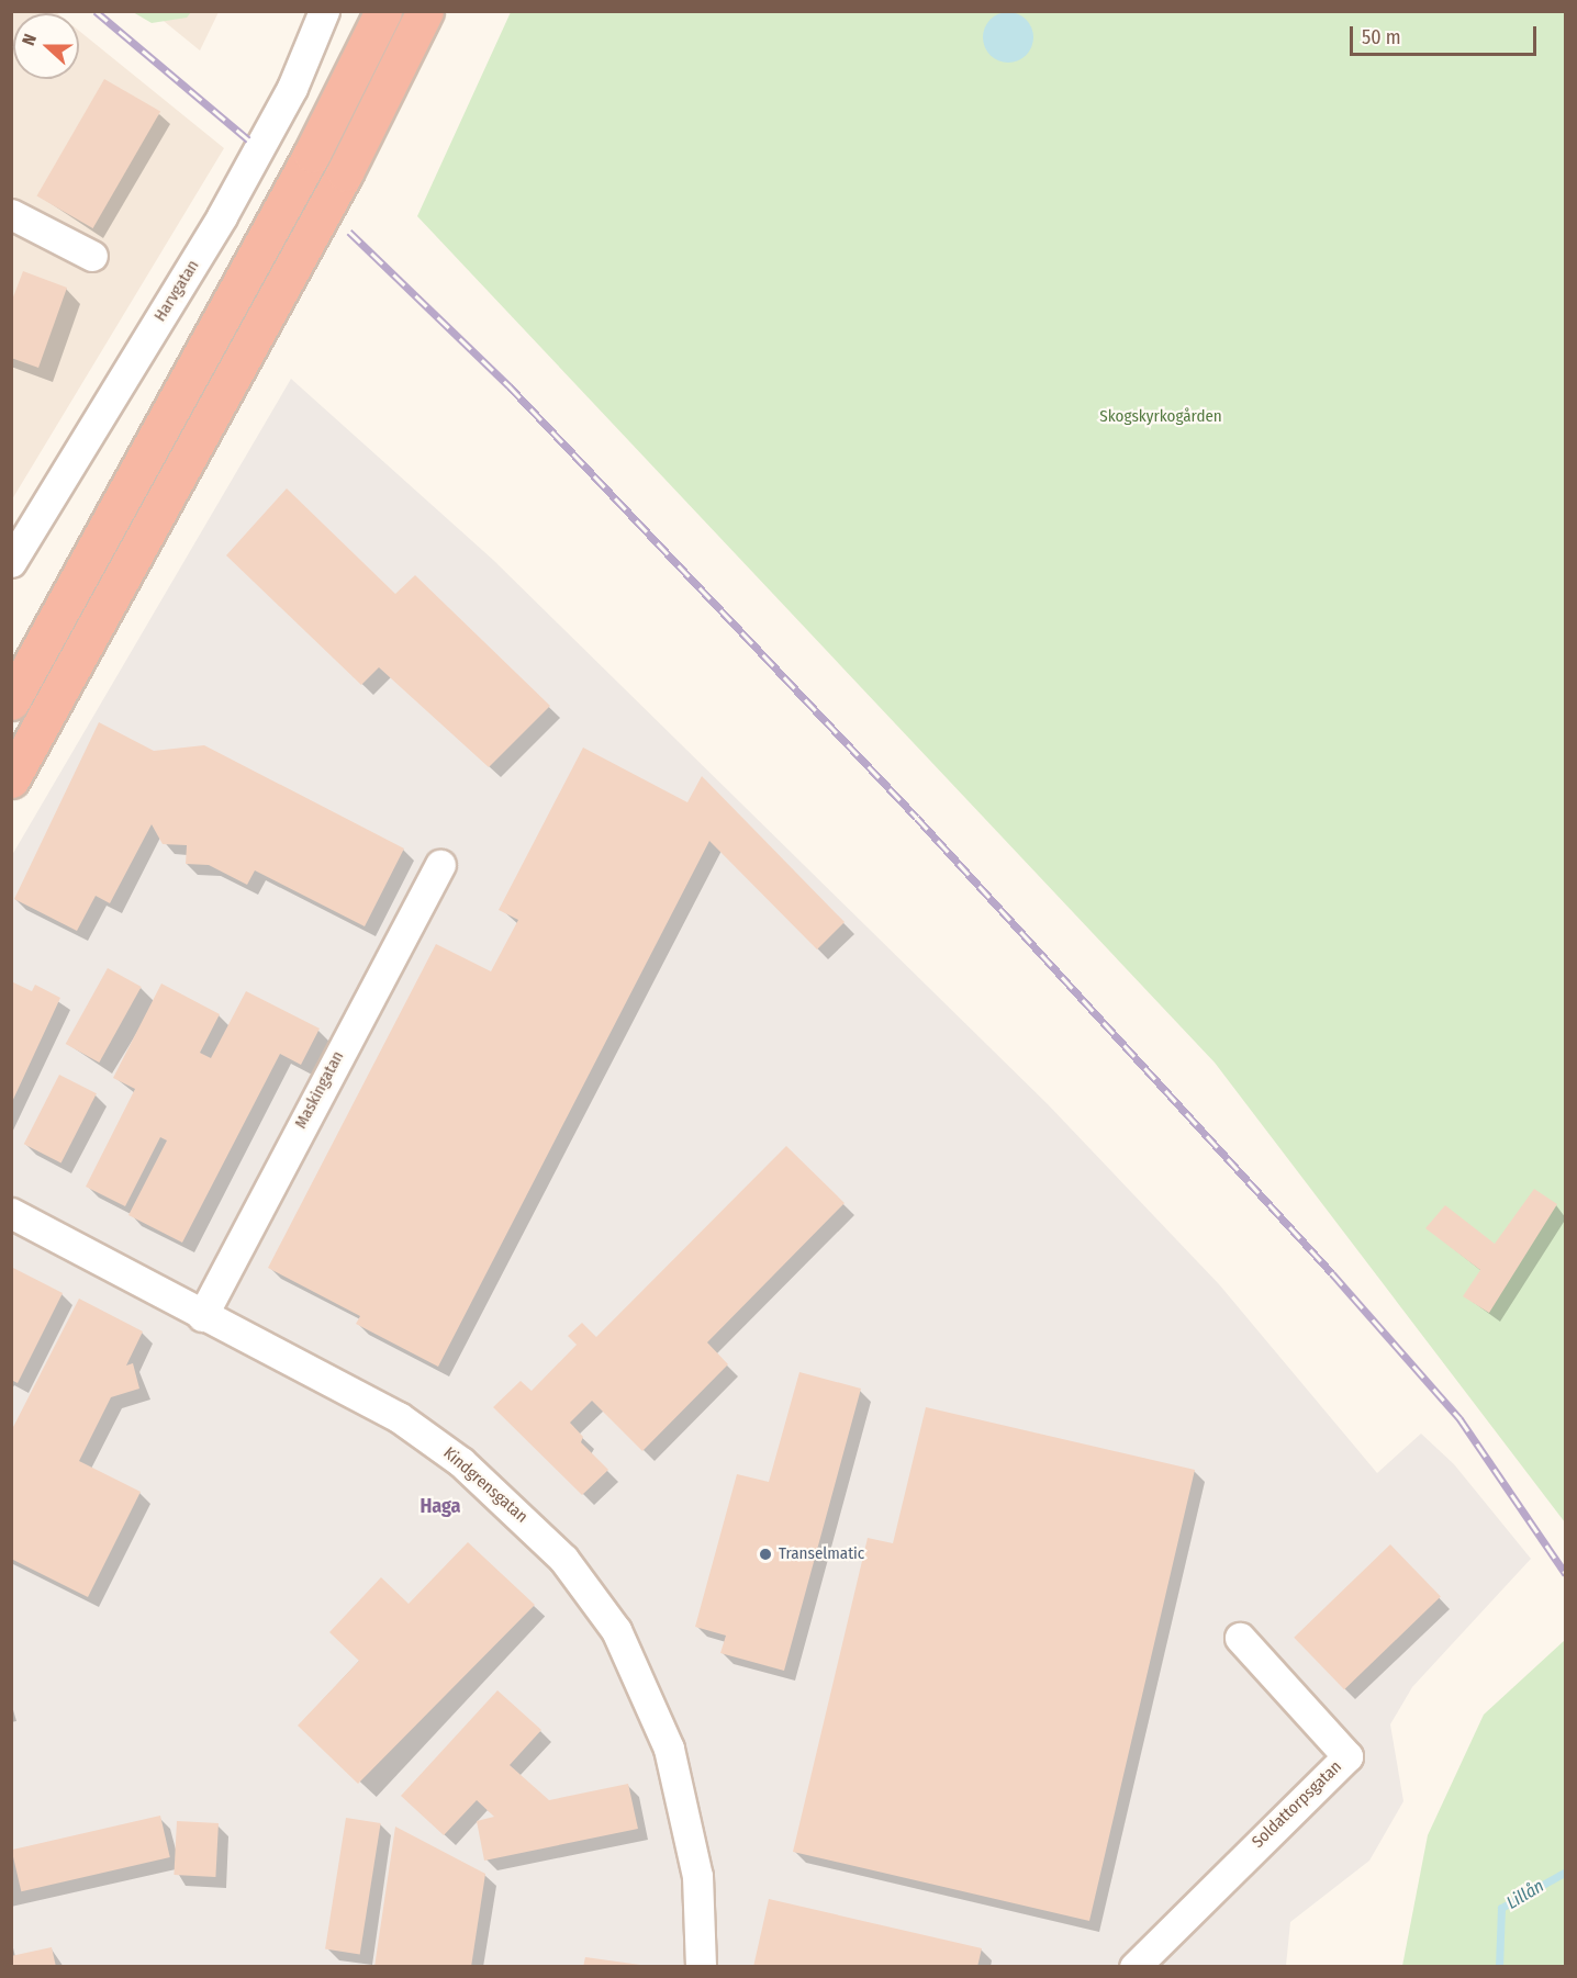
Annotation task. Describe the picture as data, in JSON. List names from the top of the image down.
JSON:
{
  "streets": {
    "street": [
      "Harvgatan",
      "Maskingatan",
      "Kindgrensgatan",
      "Soldattorpsgatan"
    ]
  },
  "crossings": [
    ["Maskingatan", "Kindgrensgatan"]
  ],
  "districts": ["Haga"],
  "water": ["Lillån"],
  "parks": ["Skogskyrkogården"],
  "places": ["Transelmatic"],
  "scale_bar": "50 m",
  "north": "left"
}
